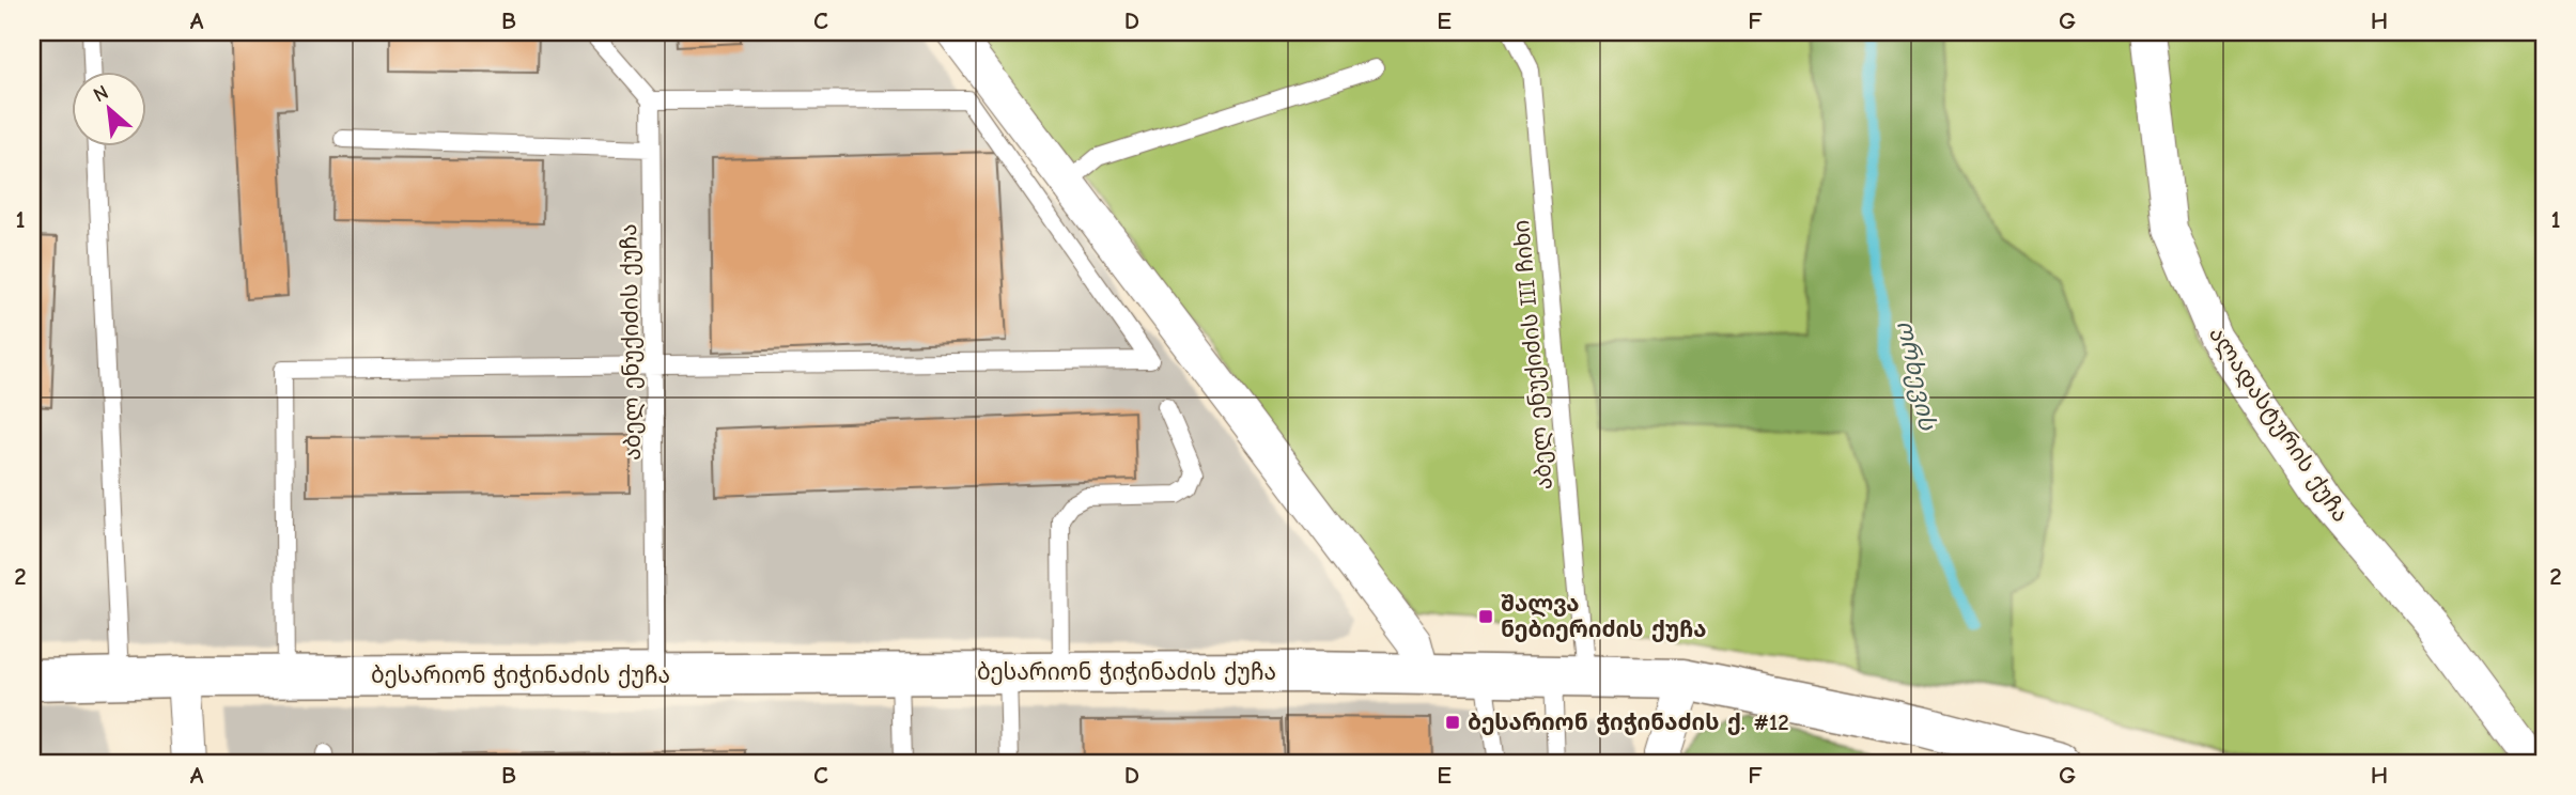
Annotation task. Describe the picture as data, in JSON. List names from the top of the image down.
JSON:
{
  "streets": {
    "street": ["ალადასტურის ქუჩა", "ბესარიონ ჭიჭინაძის ქუჩა"],
    "lane": ["აბელ ენუქიძის ქუჩა", "აბელ ენუქიძის III ჩიხი"]
  },
  "crossings": [
    ["აბელ ენუქიძის ქუჩა", "ბესარიონ ჭიჭინაძის ქუჩა"],
    ["აბელ ენუქიძის III ჩიხი", "ბესარიონ ჭიჭინაძის ქუჩა"]
  ],
  "water": ["ორხევის"],
  "places": {
    "transit": ["შალვა ნებიერიძის ქუჩა", "ბესარიონ ჭიჭინაძის ქ. #12"]
  },
  "north": "top left",
  "grid": {
    "columns": [
      "A",
      "B",
      "C",
      "D",
      "E",
      "F",
      "G",
      "H"
    ],
    "rows": ["1", "2"]
  }
}
